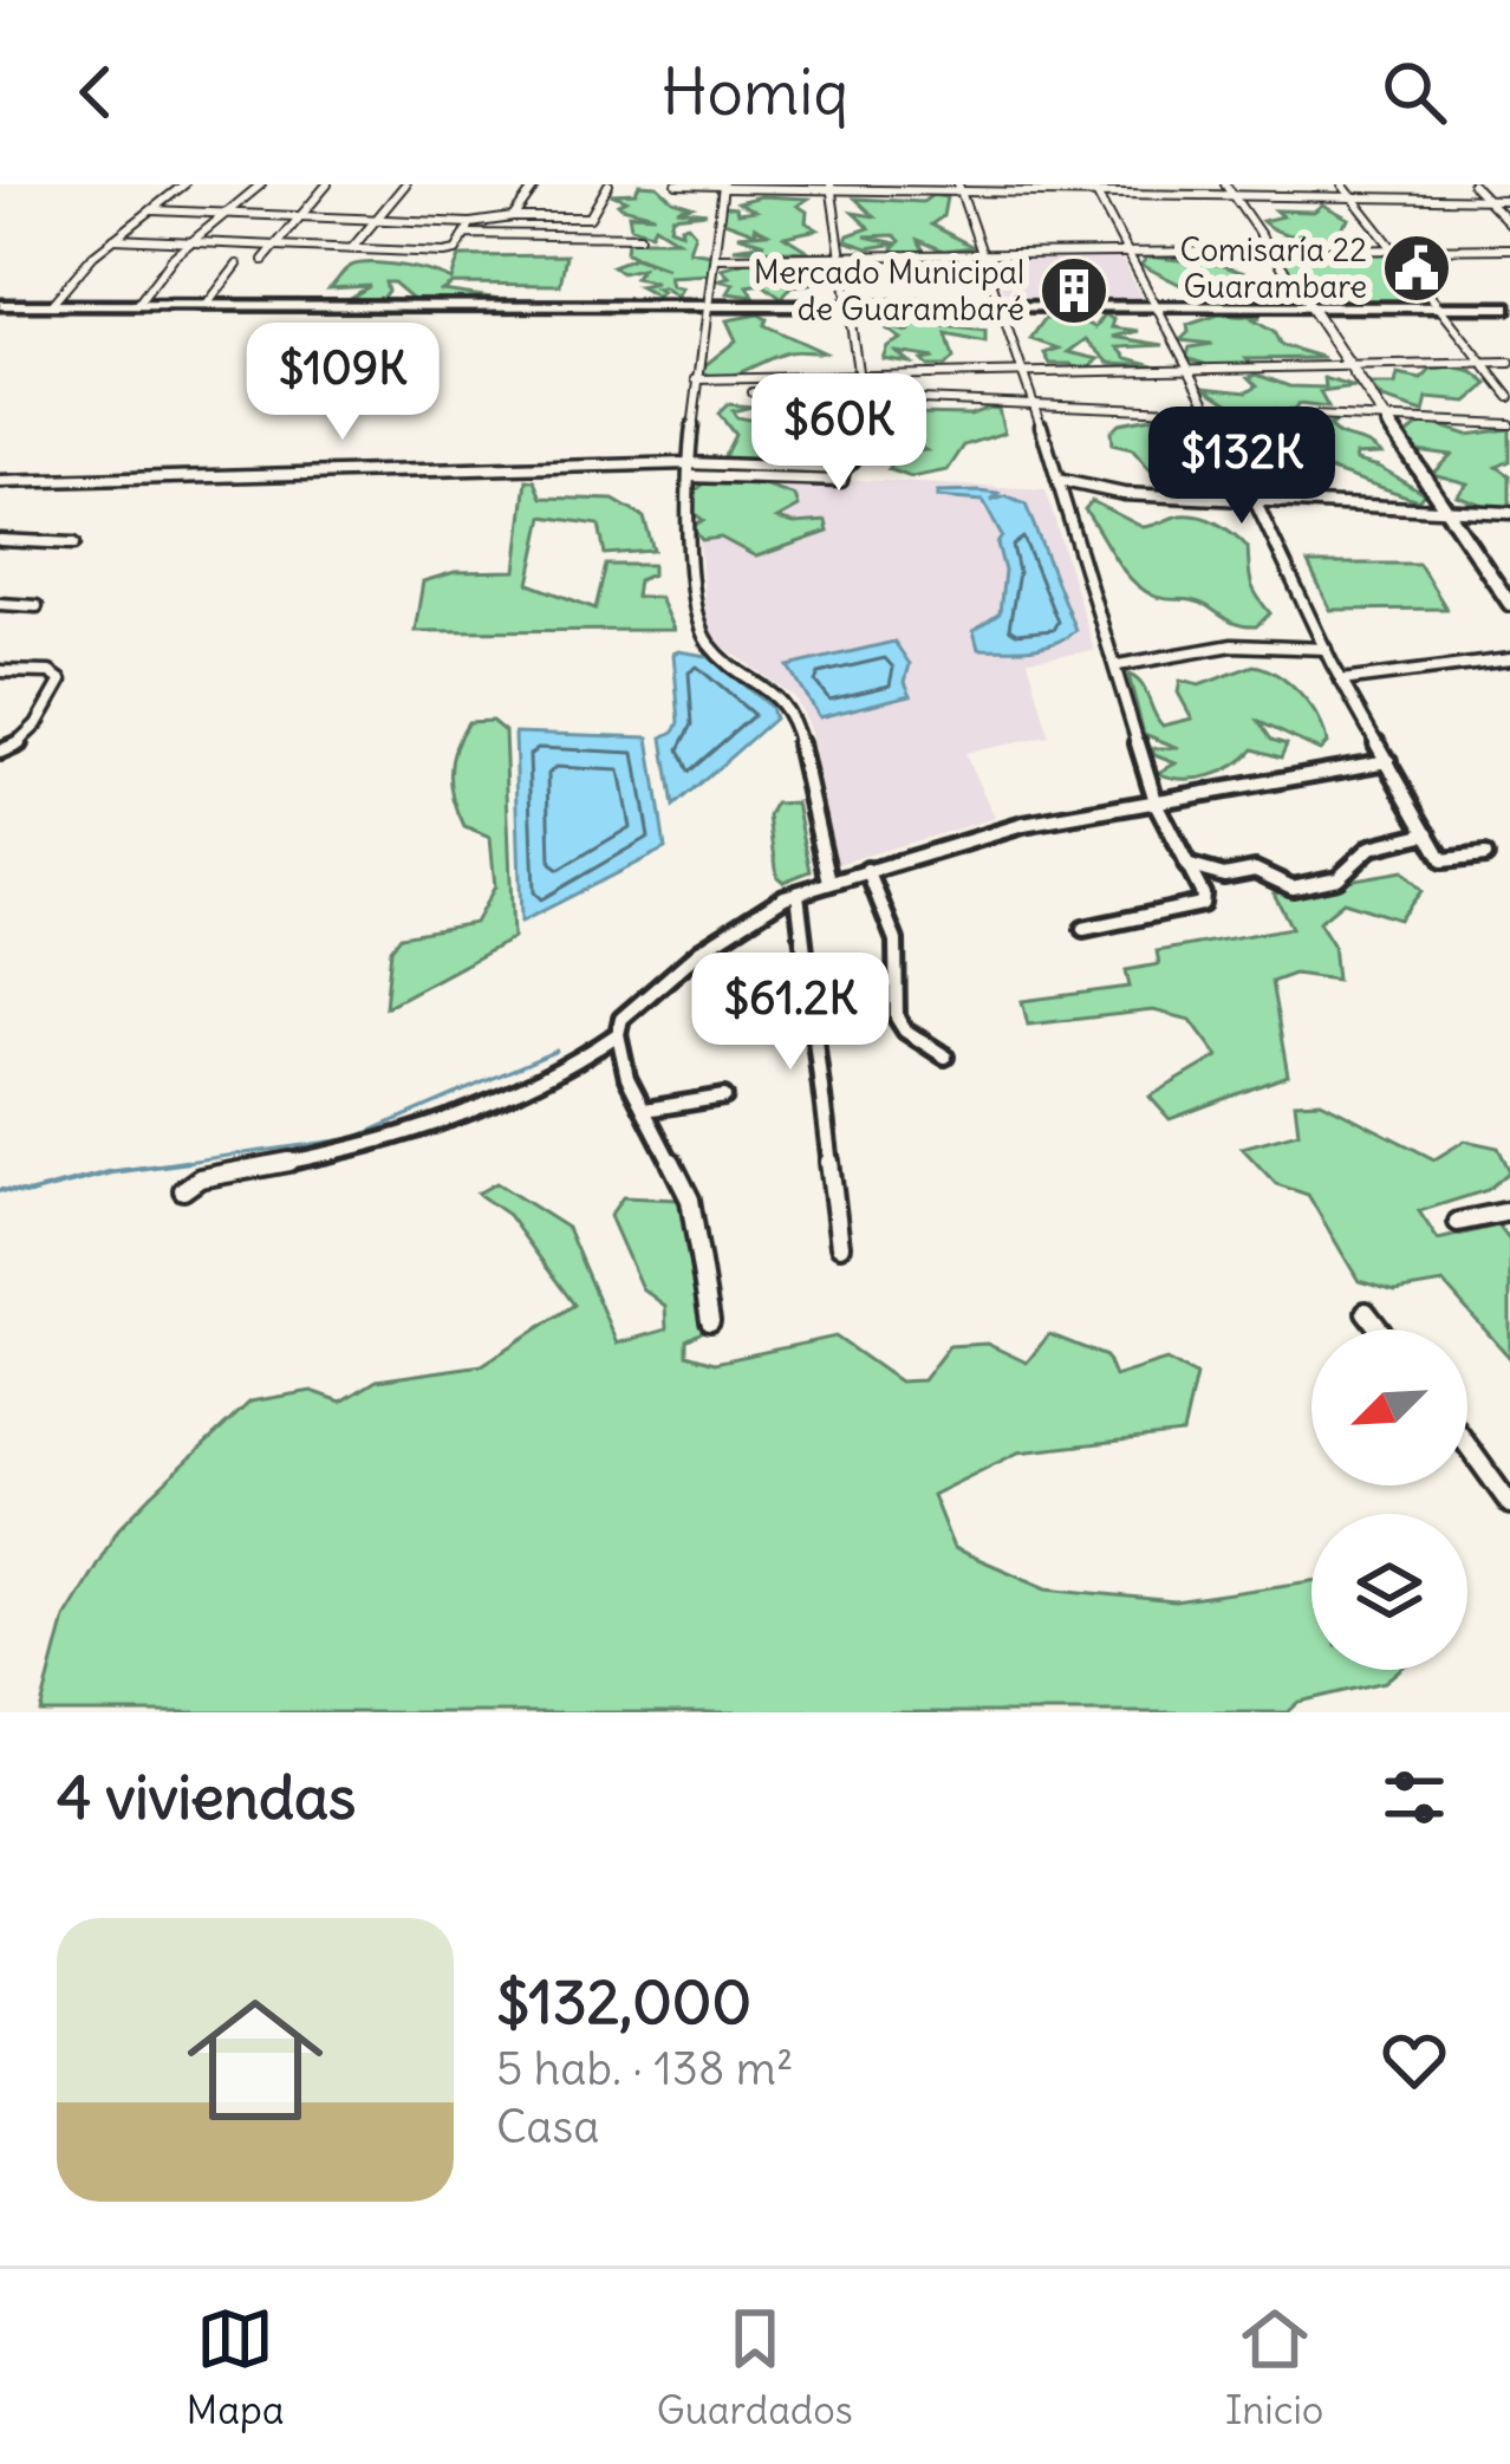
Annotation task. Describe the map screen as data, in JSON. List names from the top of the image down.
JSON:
{
  "places": {
    "public building": ["Comisaría 22 Guarambare"],
    "building": ["Mercado Municipal de Guarambaré"]
  },
  "north": "bottom left",
  "page": {
    "header": "Homiq",
    "price": [
      "$109K",
      "$60K",
      "$132K",
      "$61.2K"
    ],
    "heading": "4 viviendas",
    "list": [
      {
        "name": "$132,000",
        "note": "5 hab. · 138 m² · Casa"
      }
    ],
    "tabs": ["Mapa", "Guardados", "Inicio"]
  }
}
